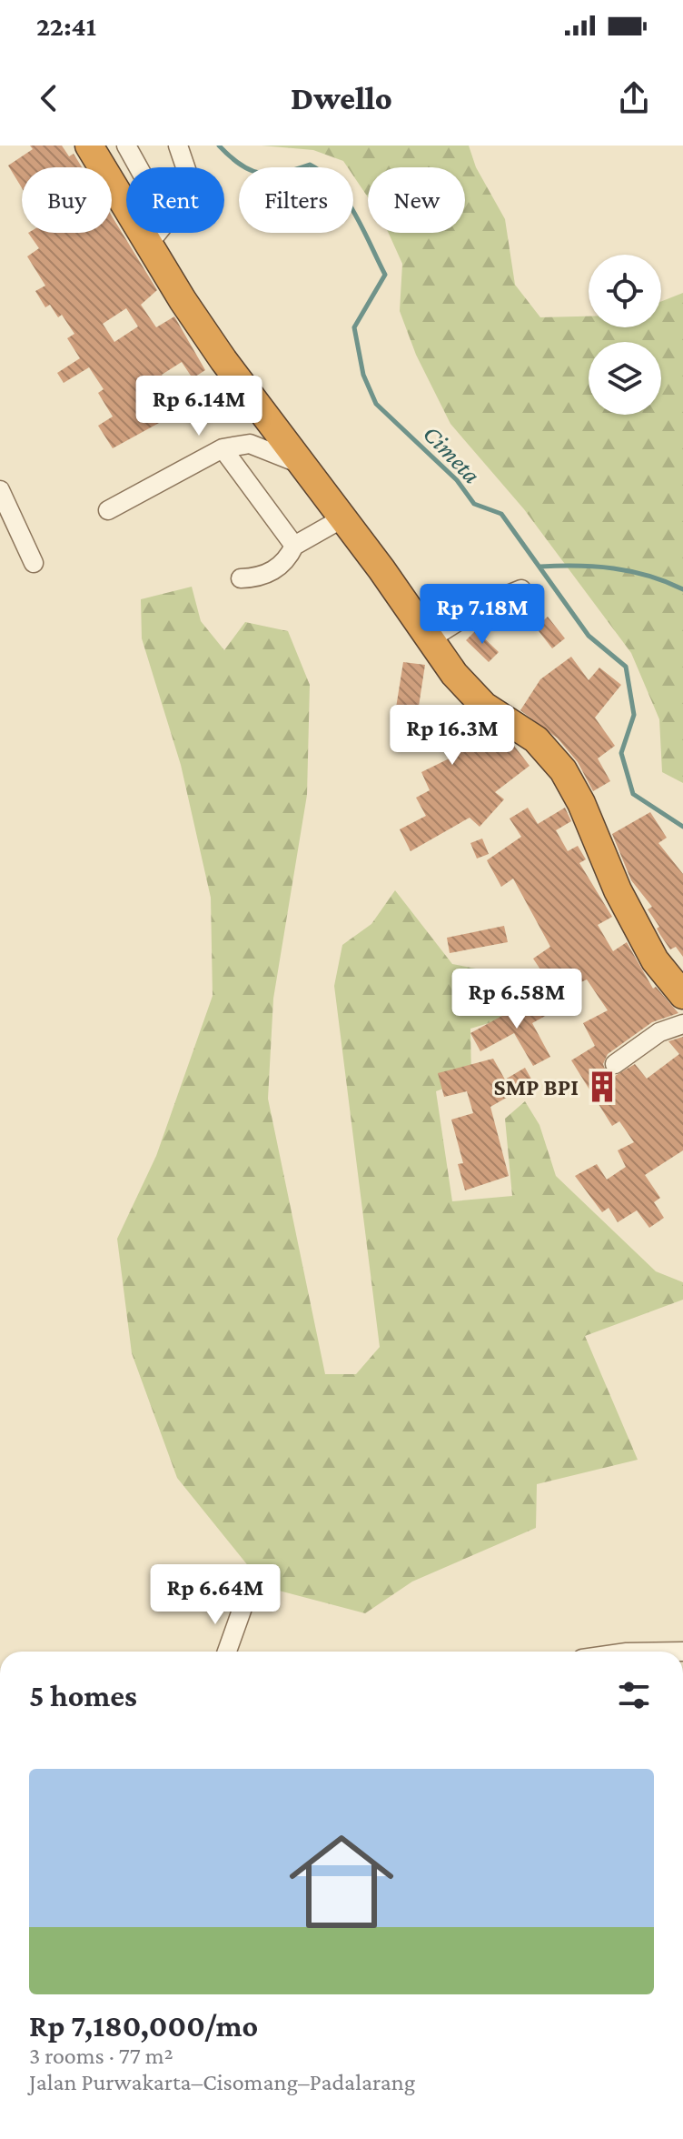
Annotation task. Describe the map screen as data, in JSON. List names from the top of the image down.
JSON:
{
  "water": ["Cimeta"],
  "places": {
    "building": ["SMP BPI"]
  },
  "page": {
    "status": "22:41",
    "header": "Dwello",
    "chip": [
      "Buy",
      "Rent",
      "Filters",
      "New"
    ],
    "price": [
      "Rp 6.14M",
      "Rp 7.18M",
      "Rp 16.3M",
      "Rp 6.58M",
      "Rp 6.64M"
    ],
    "heading": "5 homes",
    "list": [
      {
        "name": "Rp 7,180,000/mo",
        "note": "3 rooms · 77 m² · Jalan Purwakarta–Cisomang–Padalarang"
      }
    ]
  }
}
